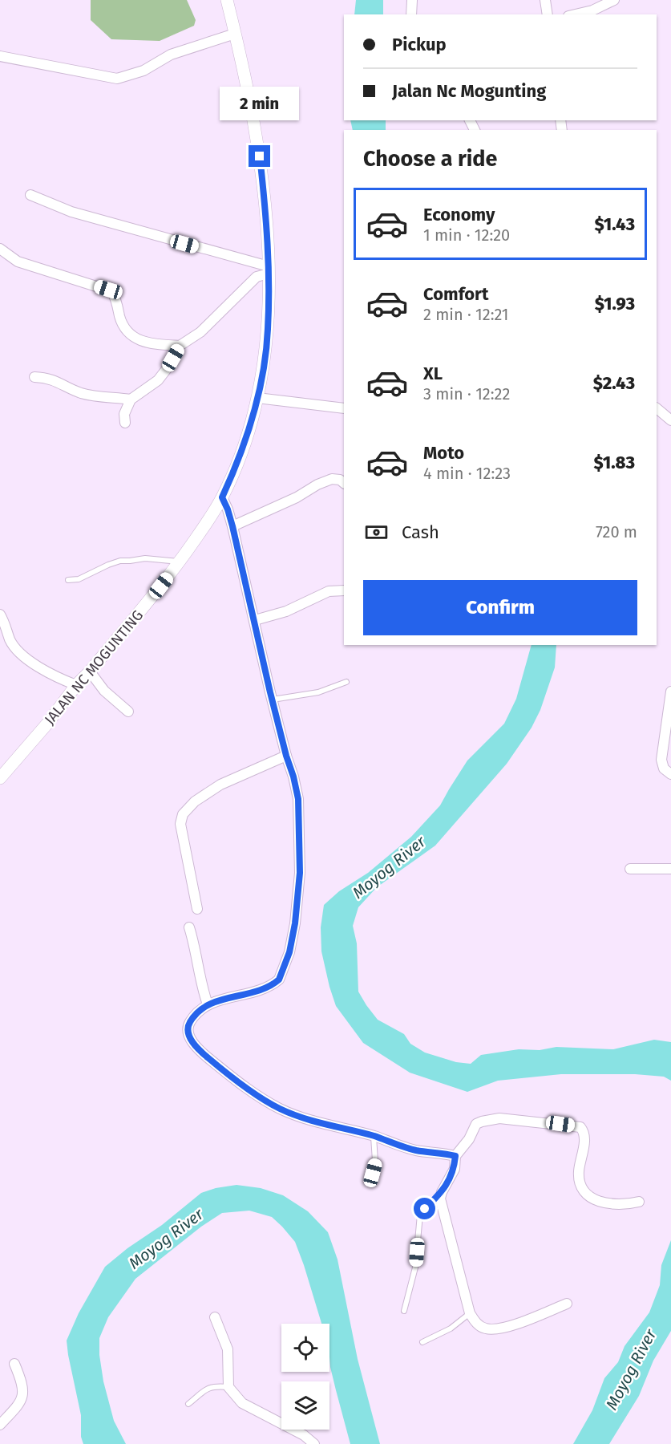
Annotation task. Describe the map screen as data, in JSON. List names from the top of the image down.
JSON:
{
  "streets": {
    "street": ["JALAN NC MOGUNTING"]
  },
  "water": ["Moyog River"],
  "page": {
    "banner": ["Pickup", "Jalan Nc Mogunting"],
    "bubble": "2 min",
    "heading": "Choose a ride",
    "list": [
      {
        "name": "Economy",
        "note": "1 min · 12:20",
        "value": "$1.43"
      },
      {
        "name": "Comfort",
        "note": "2 min · 12:21",
        "value": "$1.93"
      },
      {
        "name": "XL",
        "note": "3 min · 12:22",
        "value": "$2.43"
      },
      {
        "name": "Moto",
        "note": "4 min · 12:23",
        "value": "$1.83"
      }
    ],
    "pay": ["Cash", "720 m"],
    "buttons": "Confirm"
  }
}
